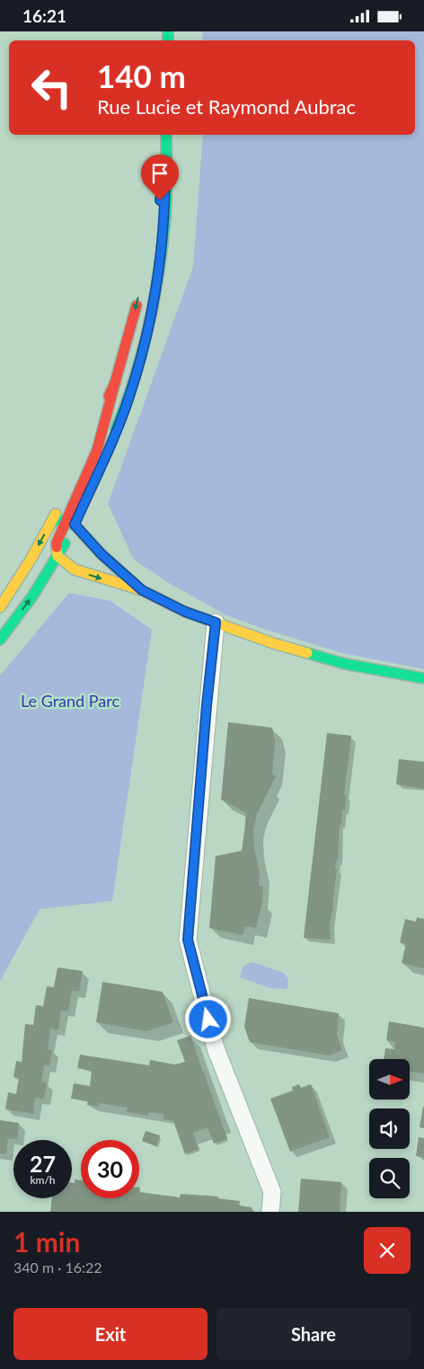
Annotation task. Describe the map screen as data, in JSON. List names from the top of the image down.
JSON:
{
  "parks": ["Le Grand Parc"],
  "north": "right",
  "page": {
    "status": "16:21",
    "turn": ["140 m", "Rue Lucie et Raymond Aubrac"],
    "speed": "27 km/h",
    "limit": "30",
    "heading": ["1 min", "340 m · 16:22"],
    "buttons": ["Exit", "Share"]
  }
}
